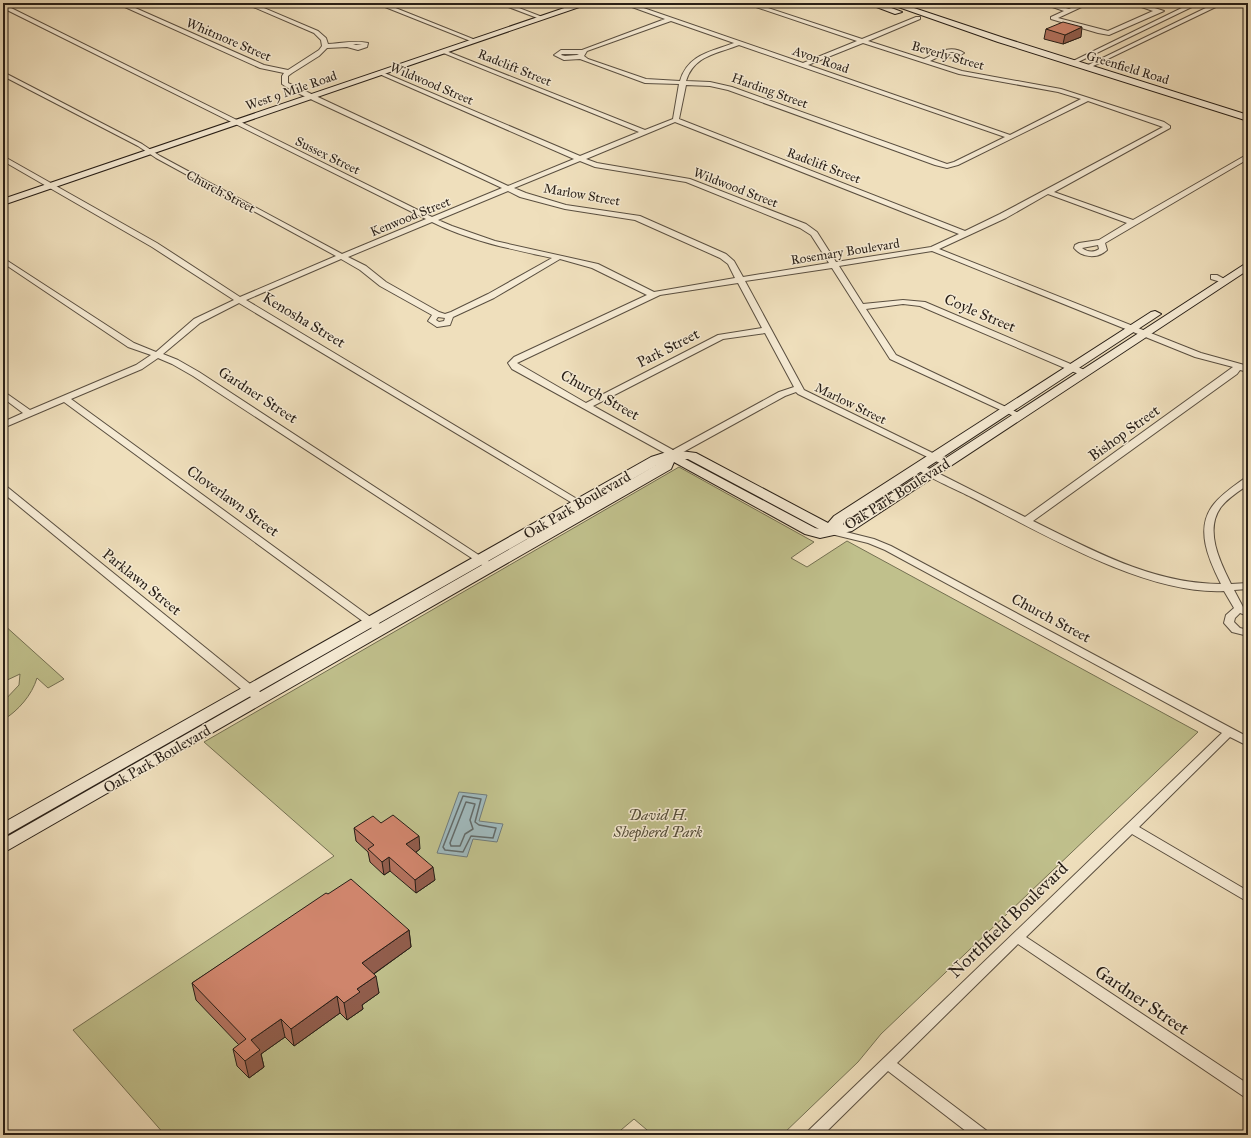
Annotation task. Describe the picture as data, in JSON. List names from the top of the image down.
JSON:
{
  "streets": {
    "street": [
      "Whitmore Street",
      "Beverly Street",
      "Avon Road",
      "Radclift Street",
      "Greenfield Road",
      "Wildwood Street",
      "West 9 Mile Road",
      "Harding Street",
      "Sussex Street",
      "Church Street",
      "Marlow Street",
      "Kenwood Street",
      "Rosemary Boulevard",
      "Coyle Street",
      "Kenosha Street",
      "Park Street",
      "Gardner Street",
      "Bishop Street",
      "Oak Park Boulevard",
      "Cloverlawn Street",
      "Parklawn Street",
      "Northfield Boulevard"
    ]
  },
  "crossings": [
    ["Whitmore Street", "Marlow Street"],
    ["Beverly Street", "Rosemary Boulevard"],
    ["Avon Road", "Harding Street"],
    ["Radclift Street", "West 9 Mile Road"],
    ["Radclift Street", "Kenwood Street"],
    ["Radclift Street", "Rosemary Boulevard"],
    ["Wildwood Street", "West 9 Mile Road"],
    ["Wildwood Street", "Kenwood Street"],
    ["Wildwood Street", "Rosemary Boulevard"],
    ["Wildwood Street", "Coyle Street"],
    ["Wildwood Street", "Oak Park Boulevard"],
    ["West 9 Mile Road", "Sussex Street"],
    ["West 9 Mile Road", "Church Street"],
    ["West 9 Mile Road", "Marlow Street"],
    ["West 9 Mile Road", "Kenosha Street"],
    ["Sussex Street", "Church Street"],
    ["Sussex Street", "Kenwood Street"],
    ["Sussex Street", "Rosemary Boulevard"],
    ["Church Street", "Kenwood Street"],
    ["Church Street", "Rosemary Boulevard"],
    ["Church Street", "Park Street"],
    ["Church Street", "Oak Park Boulevard"],
    ["Church Street", "Northfield Boulevard"],
    ["Marlow Street", "Kenwood Street"],
    ["Marlow Street", "Rosemary Boulevard"],
    ["Marlow Street", "Park Street"],
    ["Marlow Street", "Oak Park Boulevard"],
    ["Kenwood Street", "Kenosha Street"],
    ["Kenwood Street", "Gardner Street"],
    ["Kenwood Street", "Cloverlawn Street"],
    ["Coyle Street", "Oak Park Boulevard"],
    ["Kenosha Street", "Oak Park Boulevard"],
    ["Gardner Street", "Oak Park Boulevard"],
    ["Gardner Street", "Northfield Boulevard"],
    ["Oak Park Boulevard", "Cloverlawn Street"],
    ["Oak Park Boulevard", "Parklawn Street"]
  ],
  "parks": ["David H. Shepherd Park"]
}
